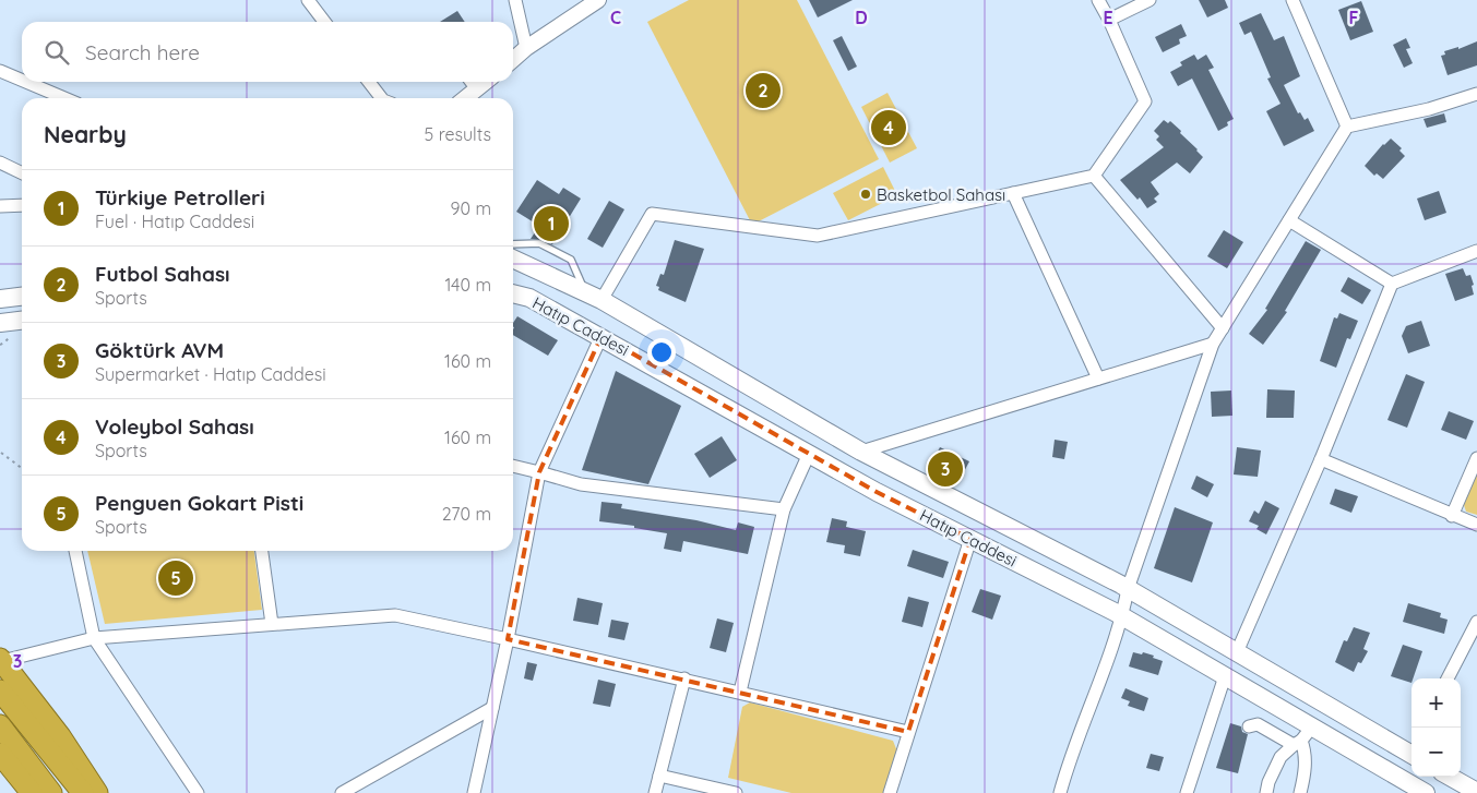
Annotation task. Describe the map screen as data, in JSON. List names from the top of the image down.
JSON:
{
  "streets": {
    "main road": ["Hatıp Caddesi"]
  },
  "places": ["Basketbol Sahası"],
  "page": {
    "search": "Search here",
    "pins": [
      "2",
      "4",
      "1",
      "3",
      "5"
    ],
    "heading": ["Nearby", "5 results"],
    "list": [
      {
        "mark": "1",
        "name": "Türkiye Petrolleri",
        "note": "Fuel · Hatıp Caddesi",
        "value": "90 m"
      },
      {
        "mark": "2",
        "name": "Futbol Sahası",
        "note": "Sports",
        "value": "140 m"
      },
      {
        "mark": "3",
        "name": "Göktürk AVM",
        "note": "Supermarket · Hatıp Caddesi",
        "value": "160 m"
      },
      {
        "mark": "4",
        "name": "Voleybol Sahası",
        "note": "Sports",
        "value": "160 m"
      },
      {
        "mark": "5",
        "name": "Penguen Gokart Pisti",
        "note": "Sports",
        "value": "270 m"
      }
    ],
    "map_buttons": ["+", "−"]
  },
  "grid": {
    "columns": [
      "C",
      "D",
      "E",
      "F"
    ],
    "rows": ["3"]
  }
}
